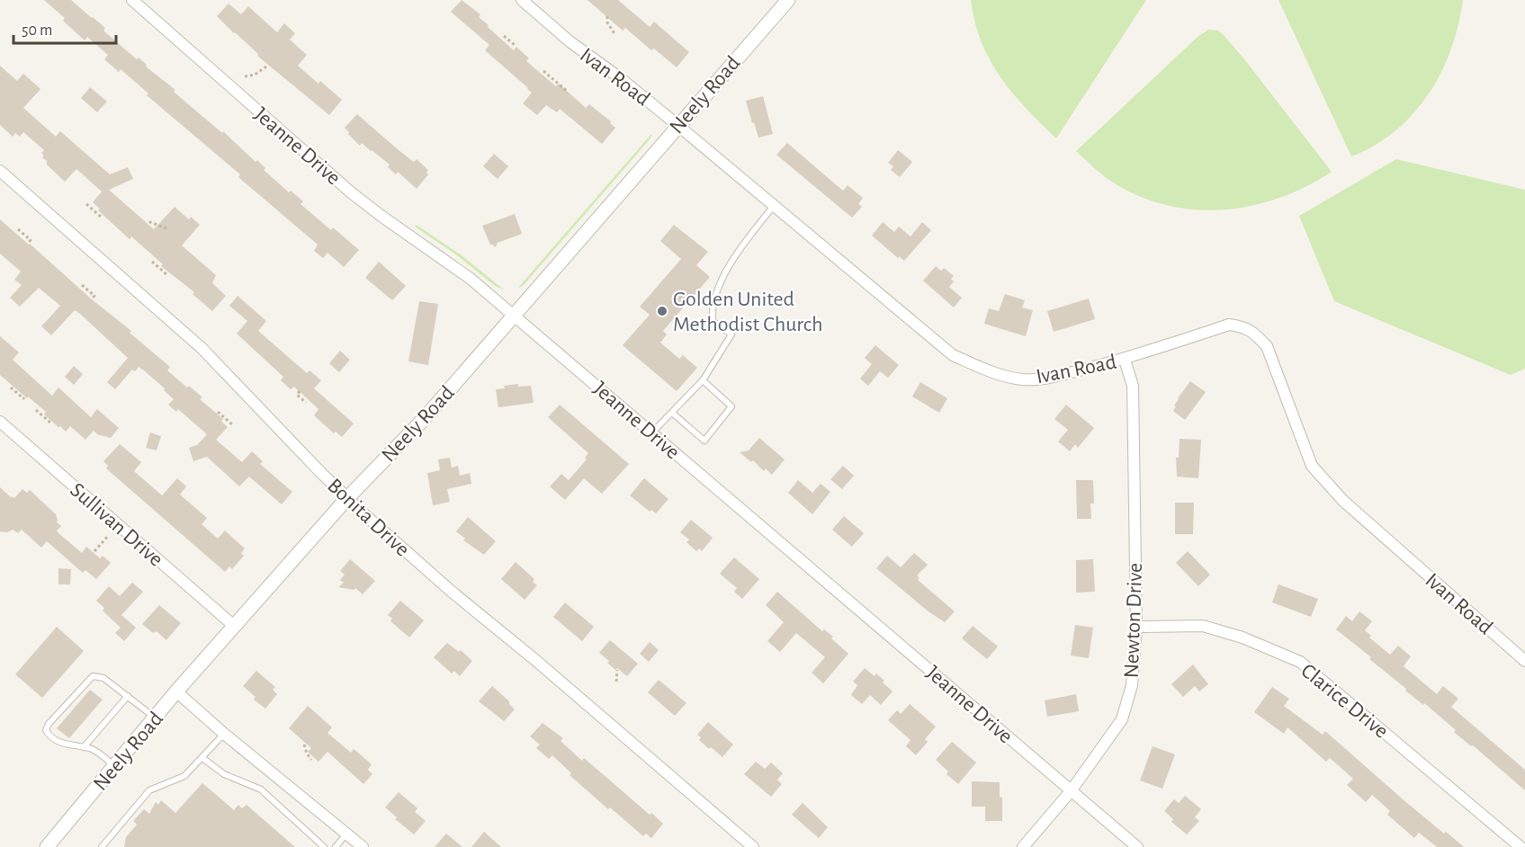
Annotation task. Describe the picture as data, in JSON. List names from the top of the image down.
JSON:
{
  "streets": {
    "street": [
      "Ivan Road",
      "Neely Road",
      "Jeanne Drive",
      "Bonita Drive",
      "Sullivan Drive",
      "Newton Drive",
      "Clarice Drive"
    ]
  },
  "crossings": [
    ["Ivan Road", "Neely Road"],
    ["Ivan Road", "Newton Drive"],
    ["Neely Road", "Jeanne Drive"],
    ["Neely Road", "Bonita Drive"],
    ["Neely Road", "Sullivan Drive"],
    ["Jeanne Drive", "Newton Drive"],
    ["Newton Drive", "Clarice Drive"]
  ],
  "places": ["Golden United Methodist Church"],
  "scale_bar": "50 m"
}
